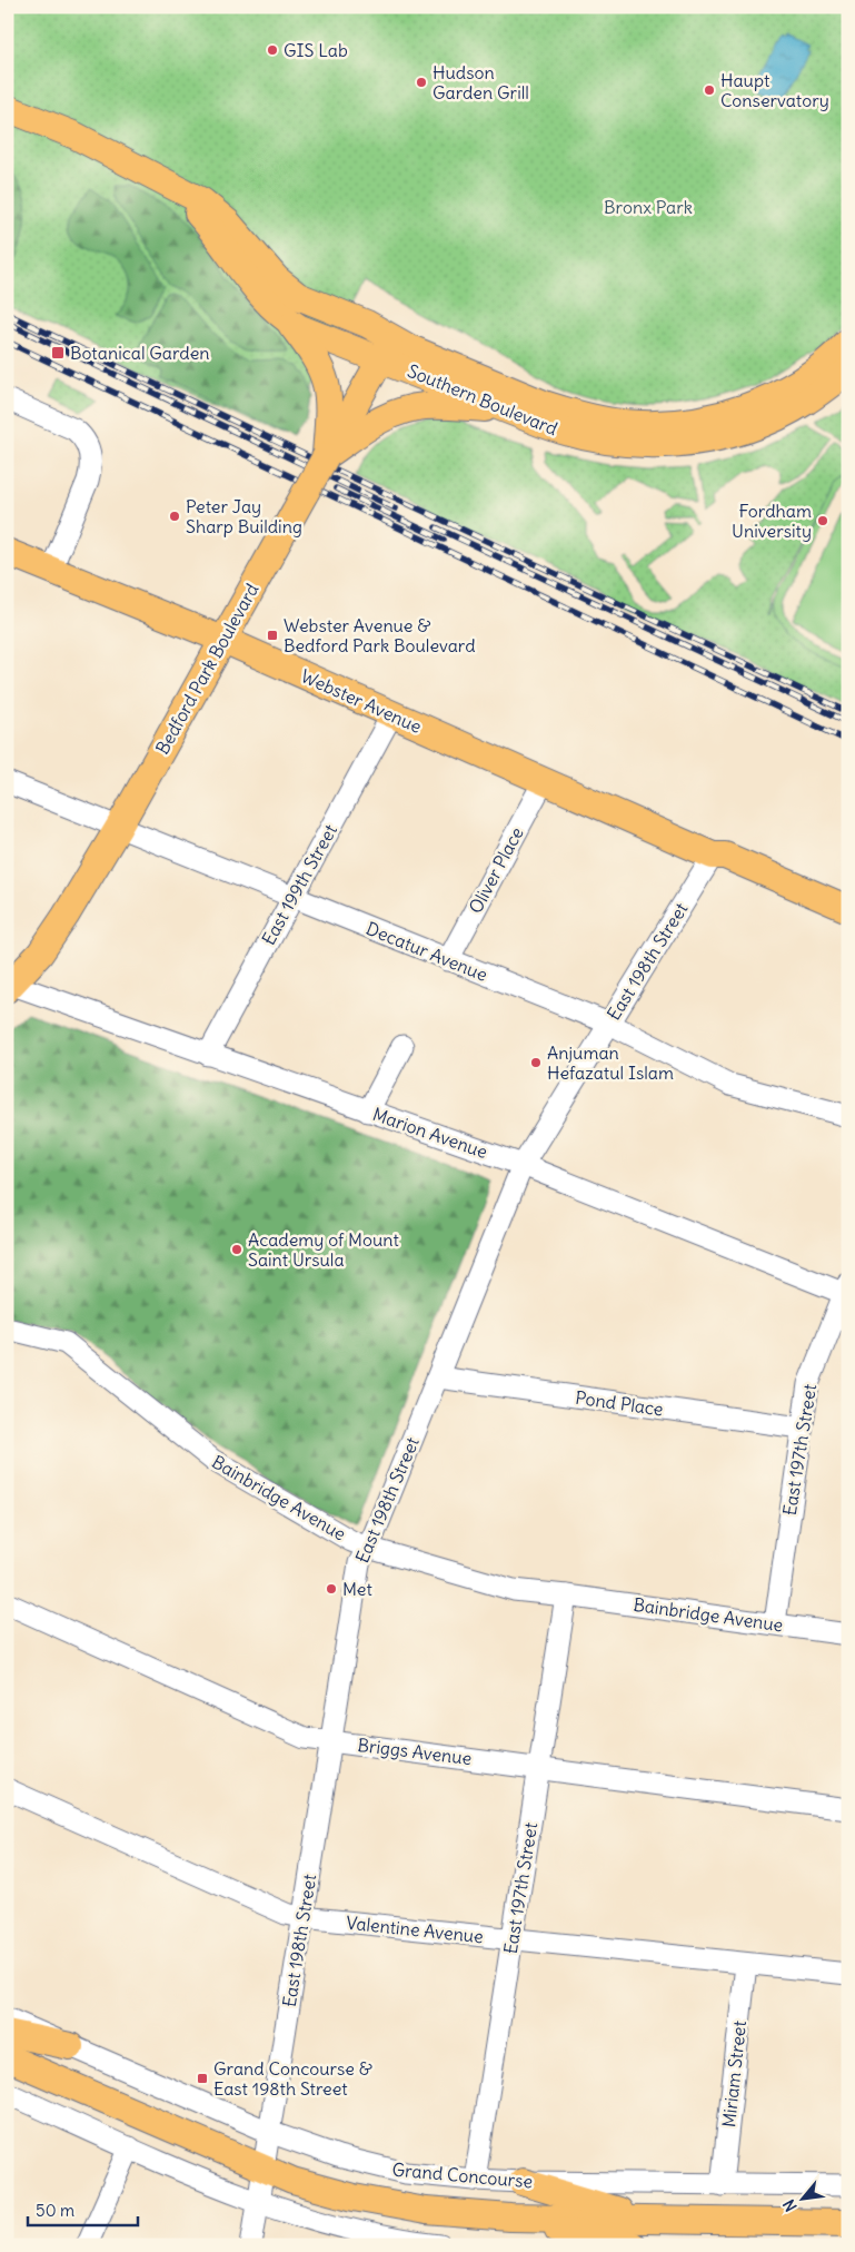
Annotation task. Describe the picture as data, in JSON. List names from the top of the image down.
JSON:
{
  "streets": {
    "main road": [
      "Southern Boulevard",
      "Bedford Park Boulevard",
      "Webster Avenue",
      "Grand Concourse"
    ],
    "street": [
      "Oliver Place",
      "East 199th Street",
      "Decatur Avenue",
      "East 198th Street",
      "Marion Avenue",
      "Pond Place",
      "East 197th Street",
      "Bainbridge Avenue",
      "Briggs Avenue",
      "Valentine Avenue",
      "Miriam Street"
    ]
  },
  "crossings": [
    ["Southern Boulevard", "Bedford Park Boulevard"],
    ["Bedford Park Boulevard", "Webster Avenue"],
    ["Bedford Park Boulevard", "Decatur Avenue"],
    ["Bedford Park Boulevard", "Marion Avenue"],
    ["Webster Avenue", "Oliver Place"],
    ["Webster Avenue", "East 199th Street"],
    ["Webster Avenue", "East 198th Street"],
    ["Oliver Place", "Decatur Avenue"],
    ["East 199th Street", "Decatur Avenue"],
    ["East 199th Street", "Marion Avenue"],
    ["Decatur Avenue", "East 198th Street"],
    ["East 198th Street", "Marion Avenue"],
    ["East 198th Street", "Pond Place"],
    ["East 198th Street", "Bainbridge Avenue"],
    ["East 198th Street", "Briggs Avenue"],
    ["East 198th Street", "Valentine Avenue"],
    ["East 198th Street", "Grand Concourse"],
    ["Marion Avenue", "East 197th Street"],
    ["Pond Place", "East 197th Street"],
    ["East 197th Street", "Bainbridge Avenue"],
    ["East 197th Street", "Briggs Avenue"],
    ["East 197th Street", "Valentine Avenue"],
    ["East 197th Street", "Grand Concourse"],
    ["Valentine Avenue", "Miriam Street"],
    ["Miriam Street", "Grand Concourse"]
  ],
  "parks": ["Bronx Park"],
  "places": {
    "other": [
      "GIS Lab",
      "Hudson Garden Grill",
      "Haupt Conservatory",
      "Peter Jay Sharp Building",
      "Fordham University",
      "Anjuman Hefazatul Islam",
      "Academy of Mount Saint Ursula",
      "Met"
    ],
    "transit": ["Botanical Garden", "Webster Avenue & Bedford Park Boulevard", "Grand Concourse & East 198th Street"]
  },
  "scale_bar": "50 m",
  "north": "bottom left"
}
